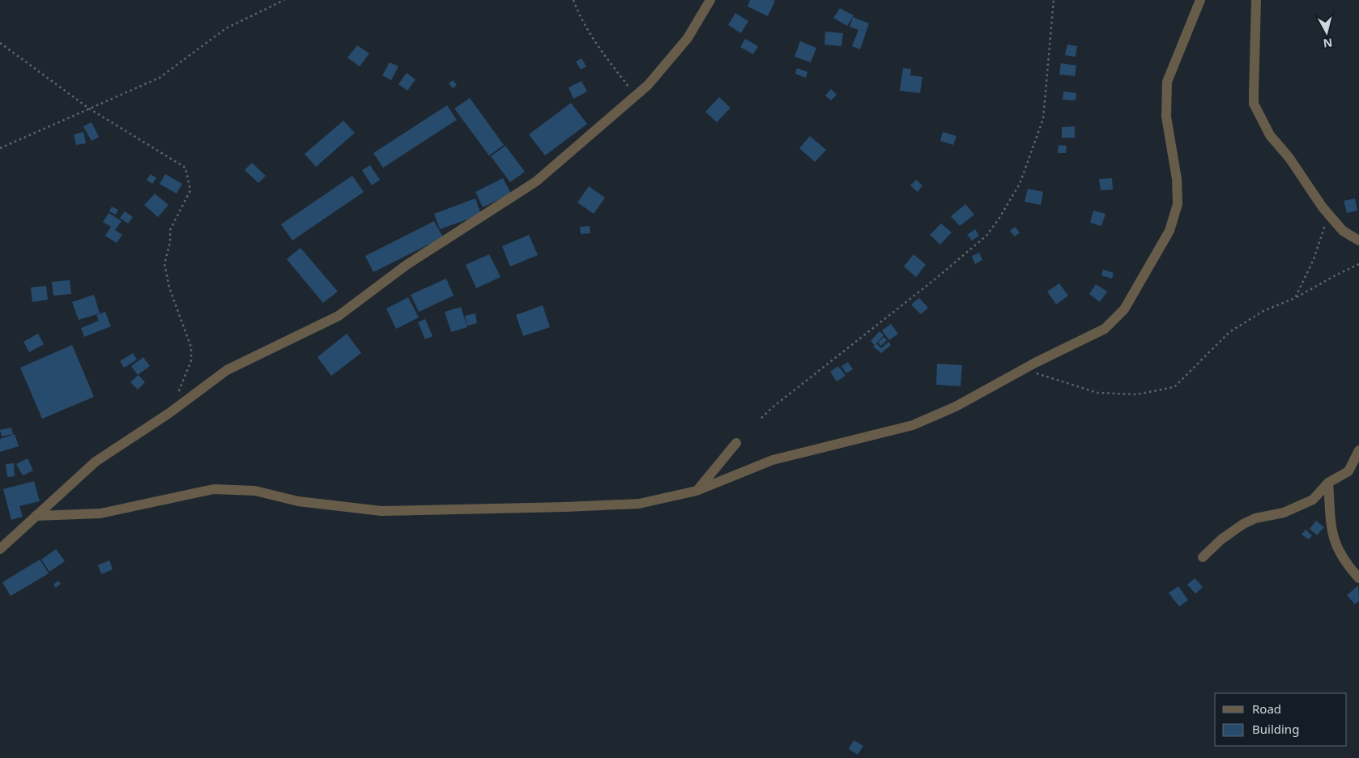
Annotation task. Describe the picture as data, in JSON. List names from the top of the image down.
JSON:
{
  "legend": ["Road", "Building"],
  "north": "bottom"
}
